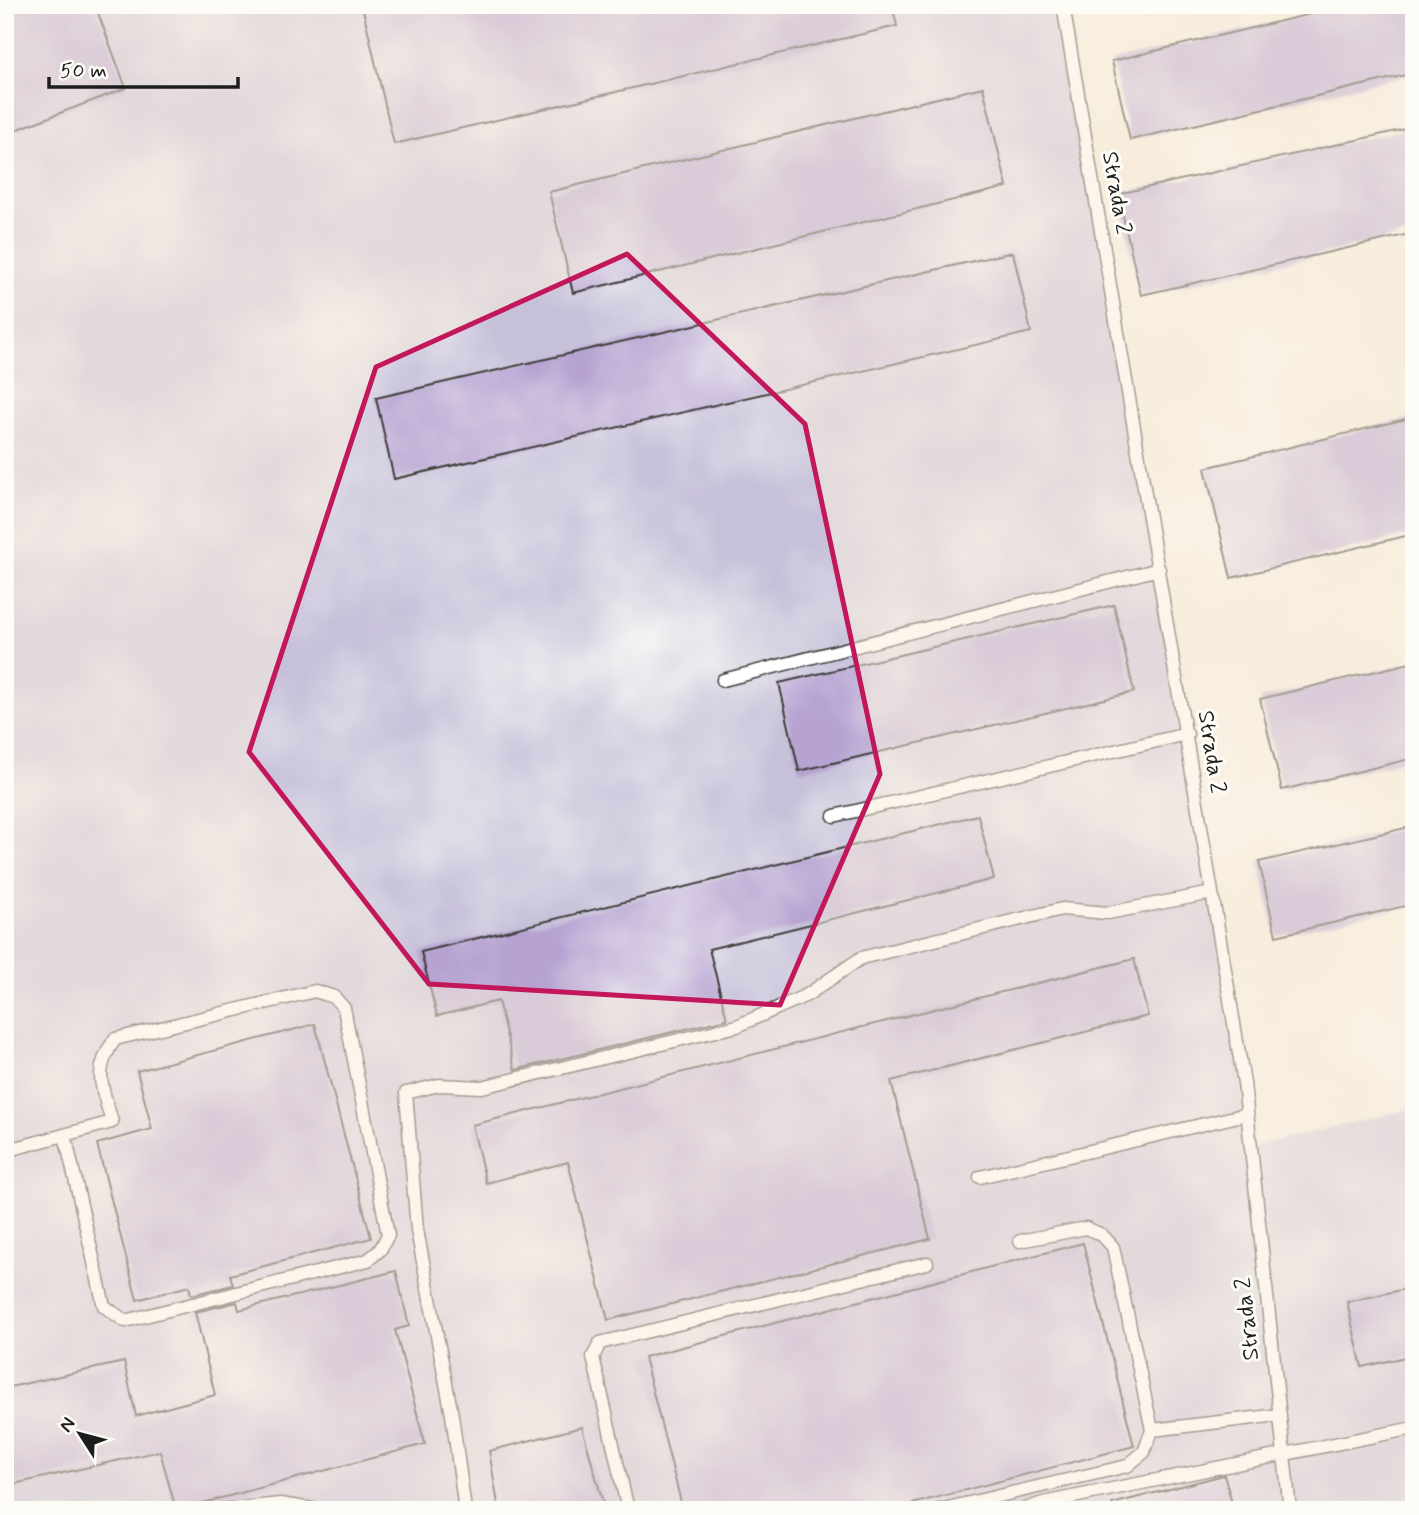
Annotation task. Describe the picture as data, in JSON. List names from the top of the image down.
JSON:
{
  "streets": {
    "lane": ["Strada 2"]
  },
  "scale_bar": "50 m",
  "north": "top left"
}
